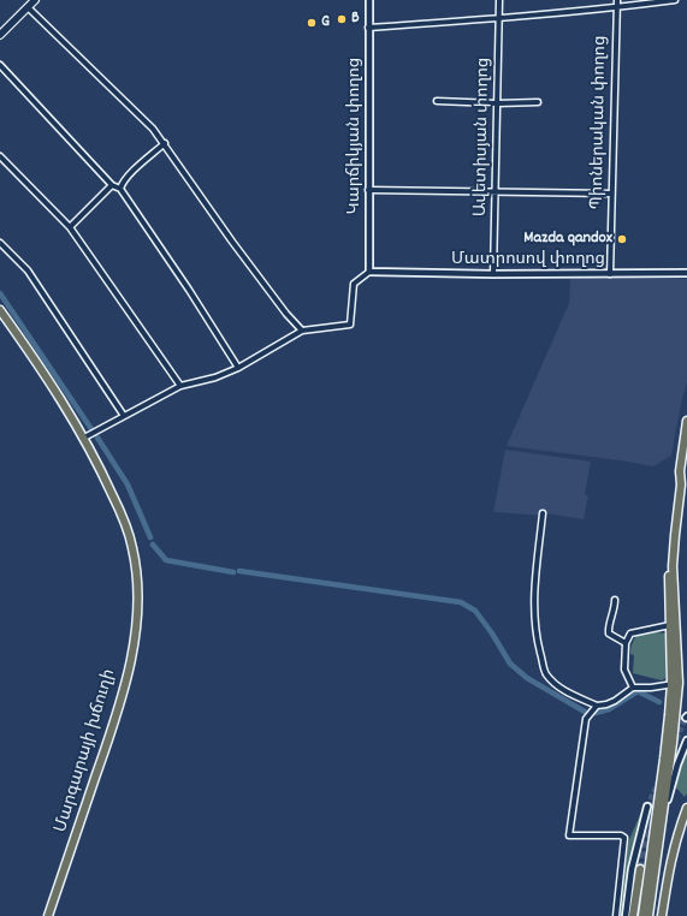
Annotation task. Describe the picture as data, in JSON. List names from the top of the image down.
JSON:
{
  "streets": {
    "main road": ["Մարգարայի խճուղի"],
    "street": [
      "Պիոներական փողոց",
      "Կարճիկյան փողոց",
      "Ավետիսյան փողոց",
      "Մատրոսով փողոց"
    ]
  },
  "crossings": [
    ["Պիոներական փողոց", "Մատրոսով փողոց"],
    ["Կարճիկյան փողոց", "Մատրոսով փողոց"],
    ["Ավետիսյան փողոց", "Մատրոսով փողոց"]
  ],
  "places": ["B", "G", "Mazda qandox"]
}
